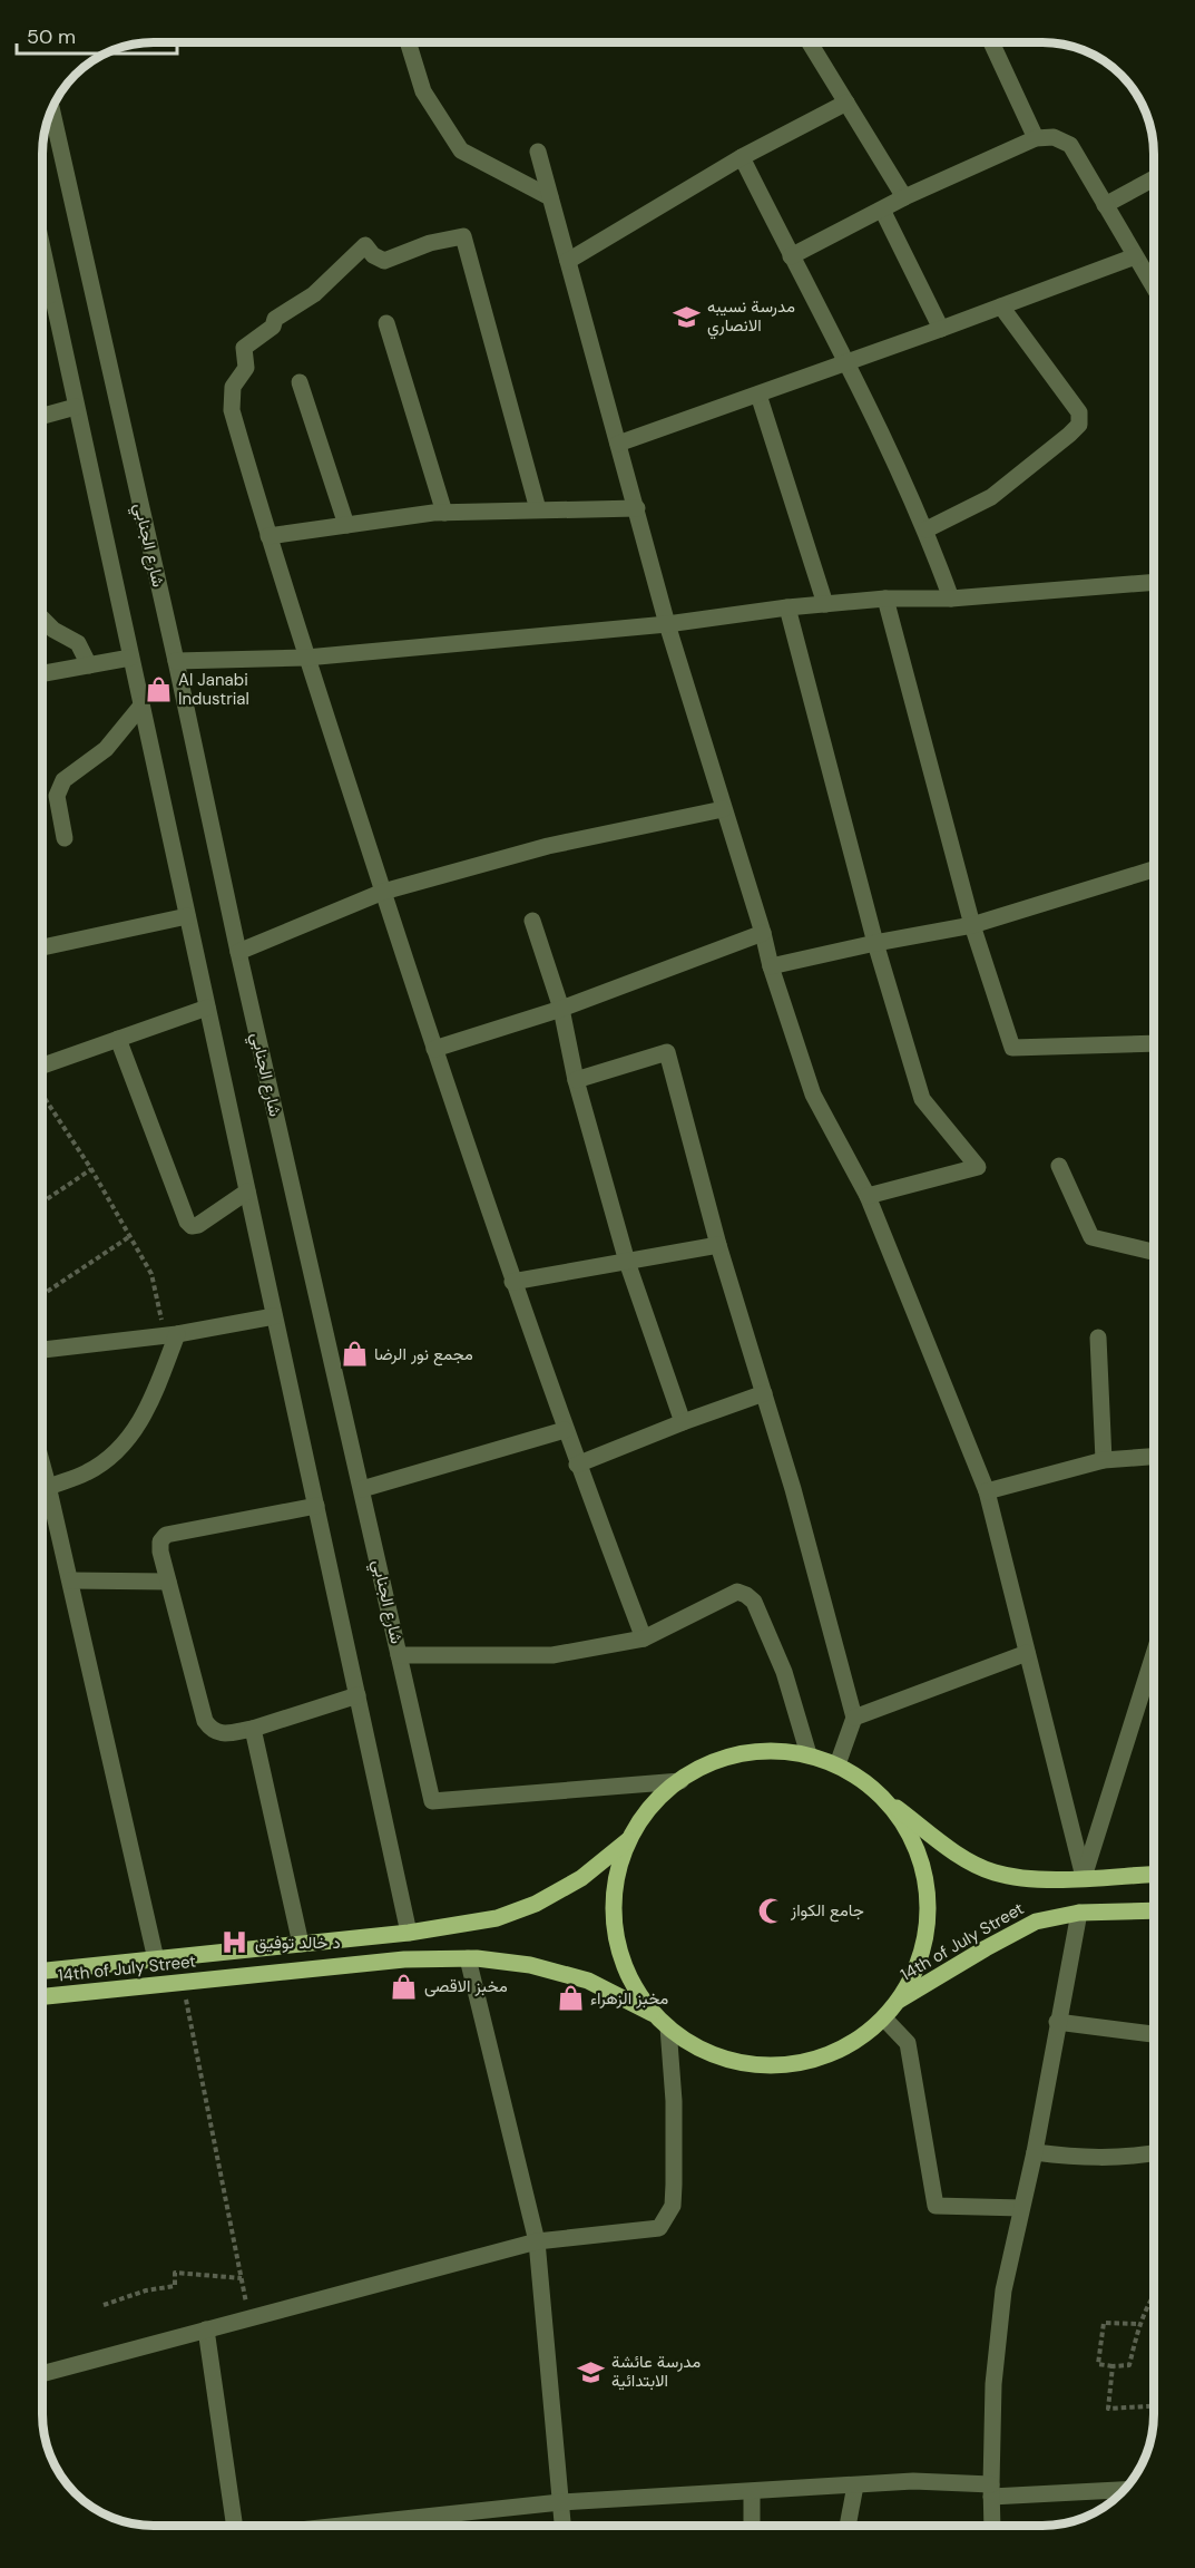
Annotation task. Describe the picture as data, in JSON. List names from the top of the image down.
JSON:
{
  "streets": {
    "main road": ["14th of July Street"],
    "street": ["شارع الجنابي"]
  },
  "places": {
    "school or university": ["مدرسة نسيبه الانصاري", "مدرسة عائشة الابتدائية"],
    "shop": [
      "Al Janabi Industrial",
      "مجمع نور الرضا",
      "مخبز الاقصى",
      "مخبز الزهراء"
    ],
    "mosque": ["جامع الكواز"],
    "hospital": ["د خالد توفيق"]
  },
  "scale_bar": "50 m"
}
